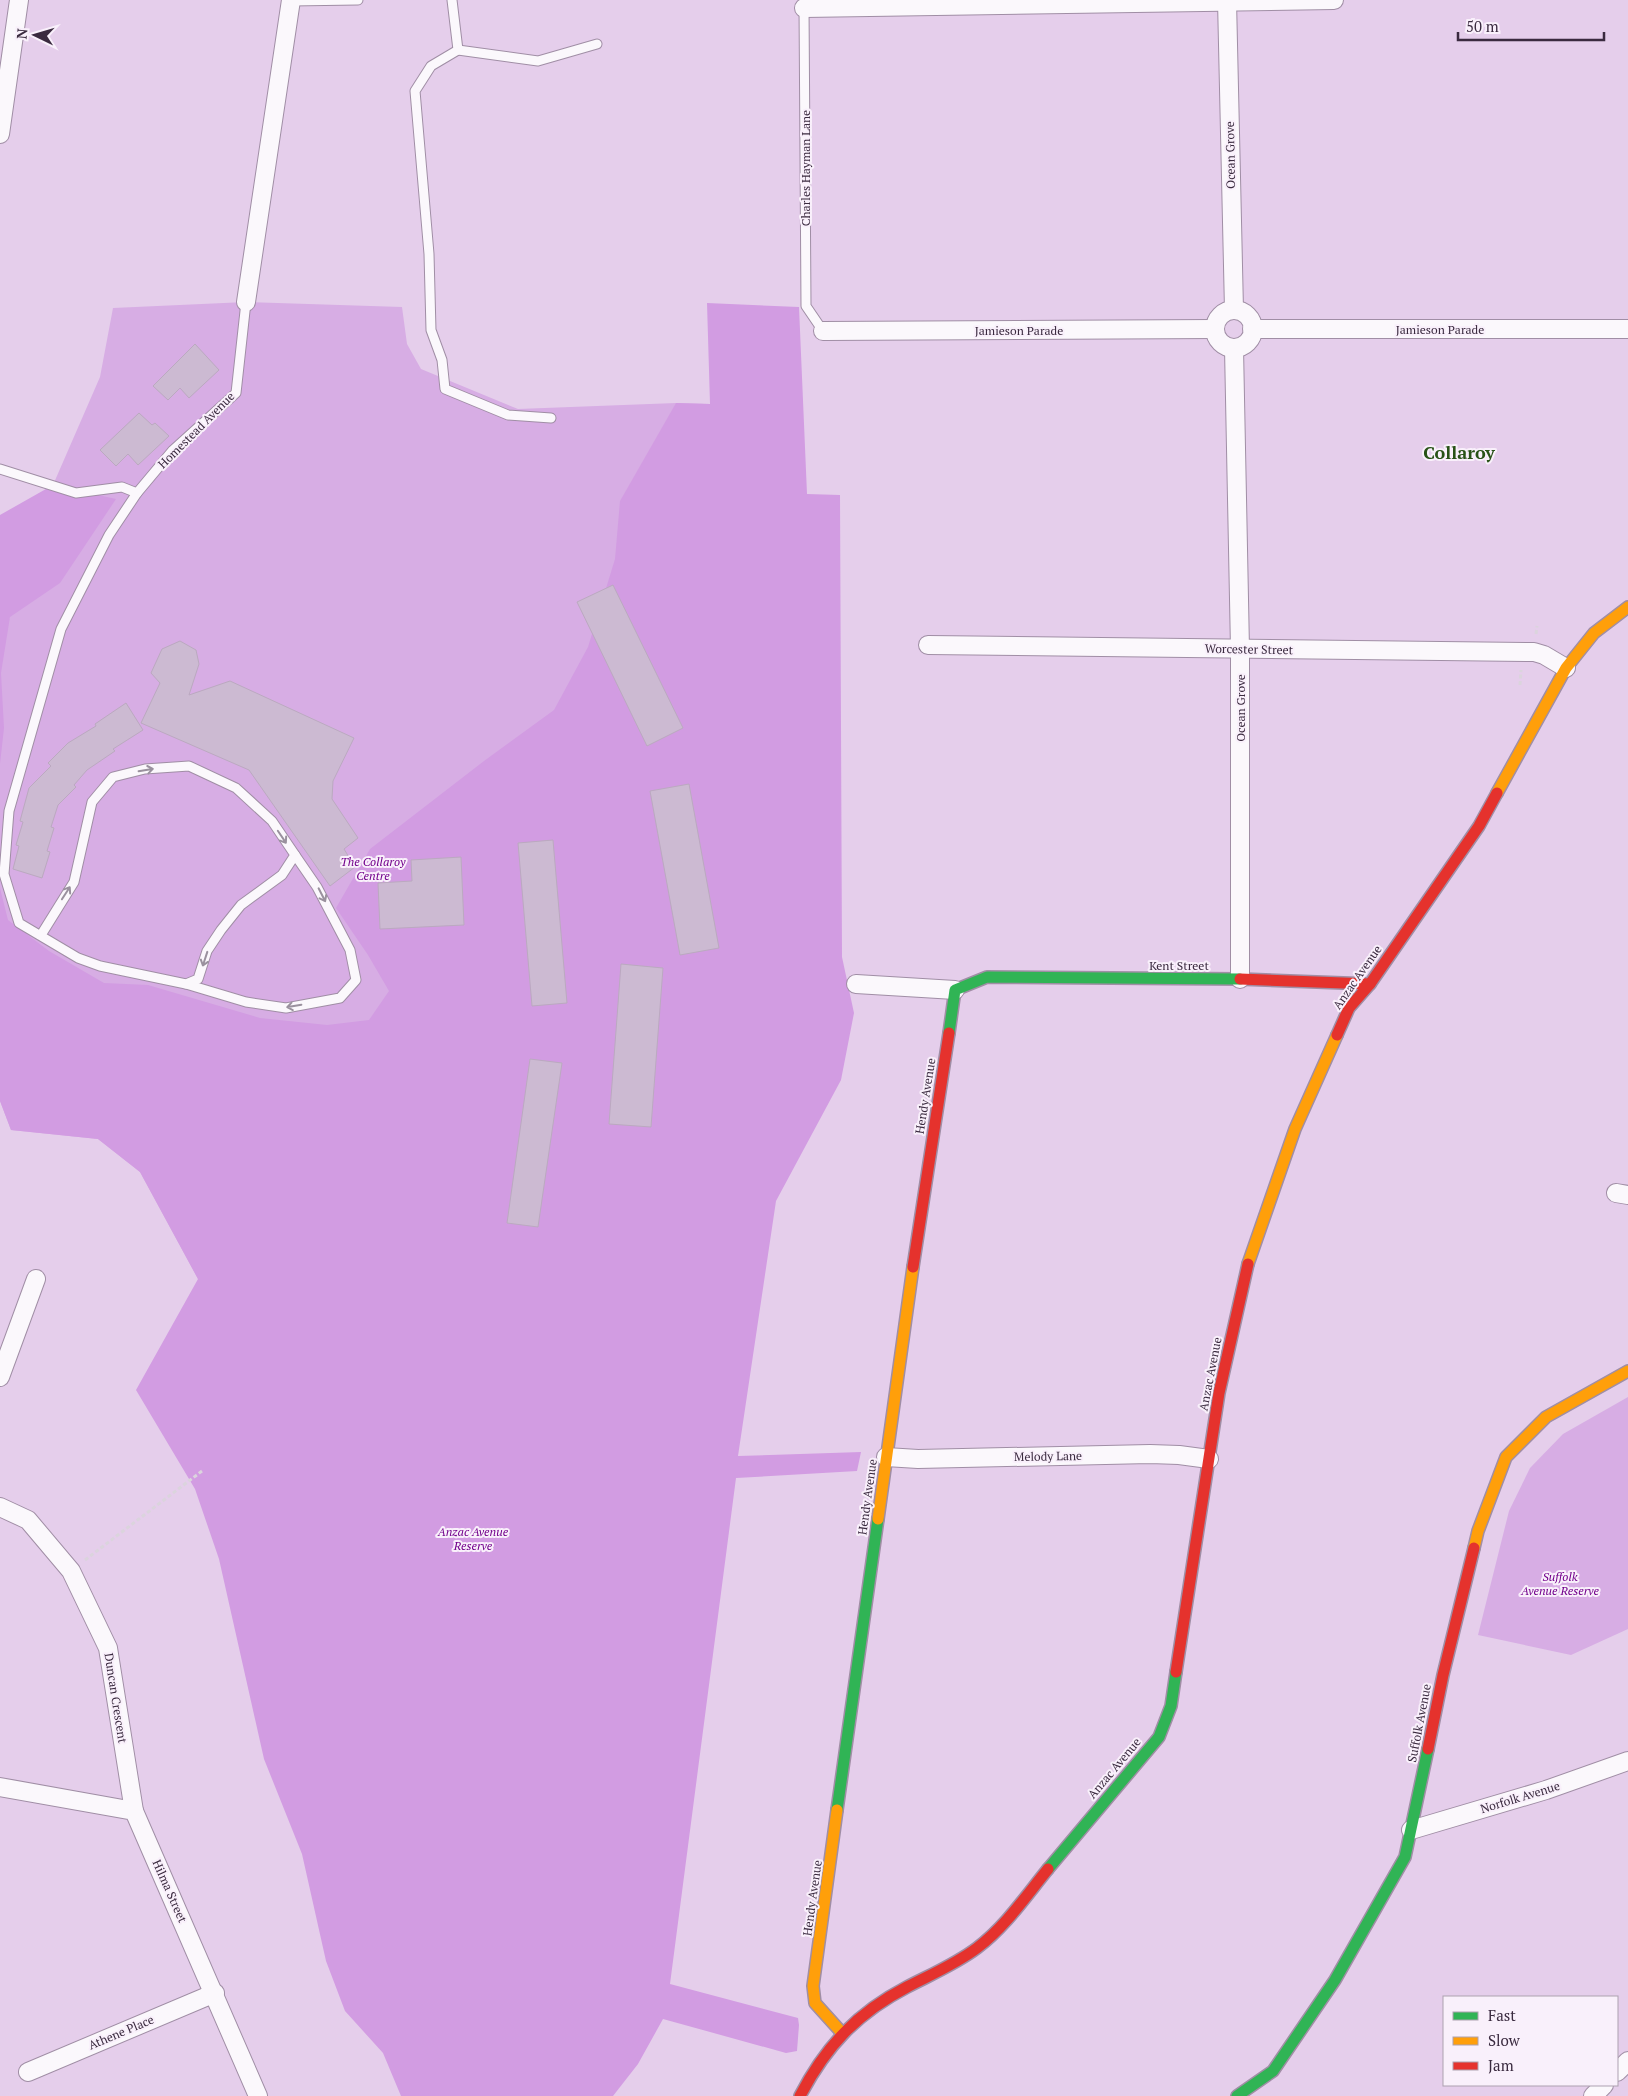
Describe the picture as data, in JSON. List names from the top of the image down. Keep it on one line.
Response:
{"streets":{"street":["Ocean Grove","Jamieson Parade","Homestead Avenue","Worcester Street","Kent Street","Anzac Avenue","Hendy Avenue","Melody Lane","Duncan Crescent","Suffolk Avenue","Norfolk Avenue","Hilma Street","Athene Place"],"lane":["Charles Hayman Lane"]},"crossings":[["Ocean Grove","Jamieson Parade"],["Ocean Grove","Worcester Street"],["Ocean Grove","Kent Street"],["Charles Hayman Lane","Jamieson Parade"],["Worcester Street","Anzac Avenue"],["Kent Street","Anzac Avenue"],["Kent Street","Hendy Avenue"],["Anzac Avenue","Hendy Avenue"],["Anzac Avenue","Melody Lane"],["Hendy Avenue","Melody Lane"],["Duncan Crescent","Hilma Street"],["Suffolk Avenue","Norfolk Avenue"],["Hilma Street","Athene Place"]],"districts":["Collaroy"],"parks":["The Collaroy Centre","Anzac Avenue Reserve","Suffolk Avenue Reserve"],"legend":["Fast","Slow","Jam"],"scale_bar":"50 m","north":"left"}
